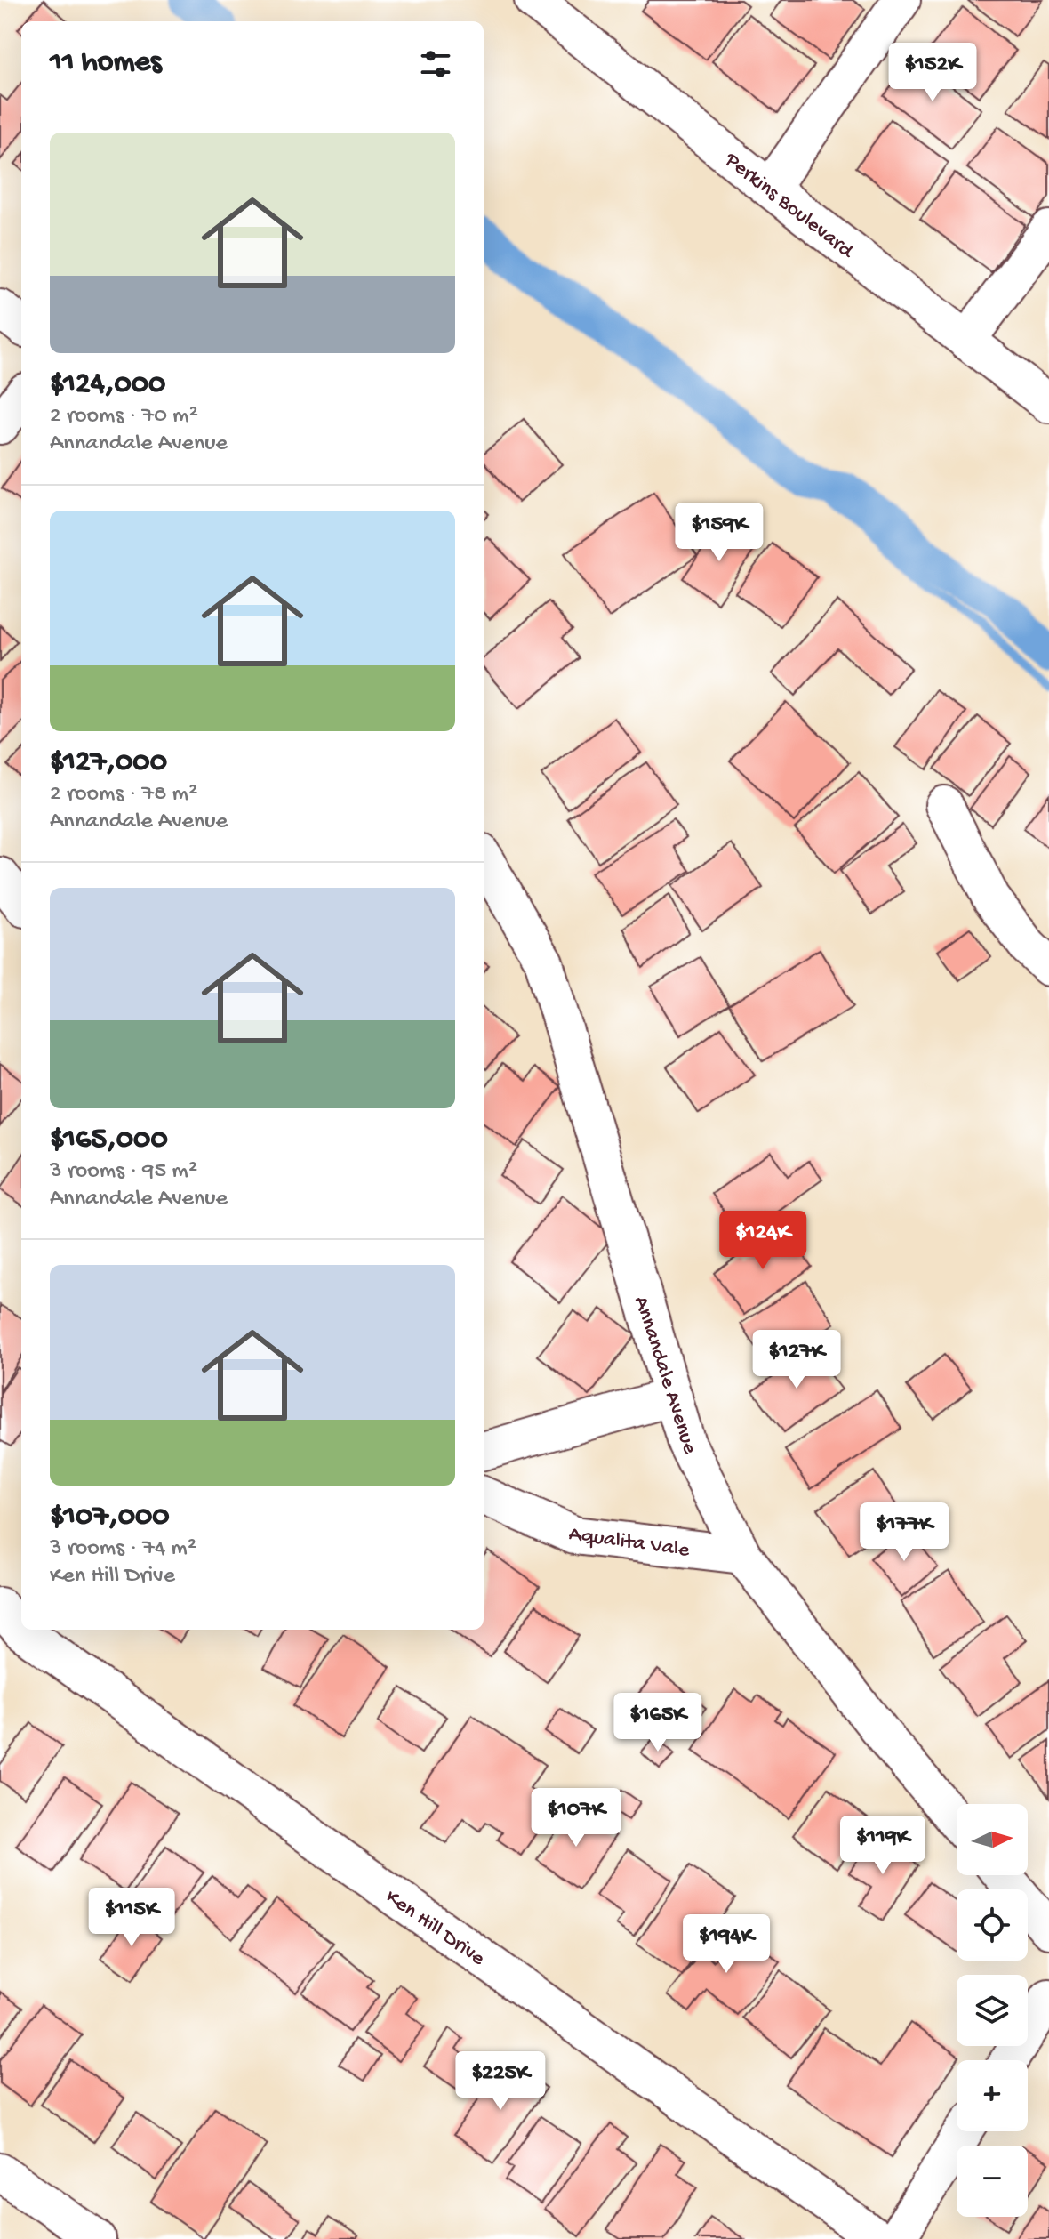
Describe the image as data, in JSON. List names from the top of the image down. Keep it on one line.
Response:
{"streets":{"street":["Perkins Boulevard","Annandale Avenue","Aqualita Vale","Ken Hill Drive"]},"crossings":[["Annandale Avenue","Aqualita Vale"]],"north":"right","page":{"heading":"11 homes","price":["$152K","$159K","$124K","$127K","$177K","$165K","$107K","$119K","$115K","$194K","$225K"],"list":[{"name":"$124,000","note":"2 rooms · 70 m² · Annandale Avenue"},{"name":"$127,000","note":"2 rooms · 78 m² · Annandale Avenue"},{"name":"$165,000","note":"3 rooms · 95 m² · Annandale Avenue"},{"name":"$107,000","note":"3 rooms · 74 m² · Ken Hill Drive"}],"map_buttons":["+","−"]}}
